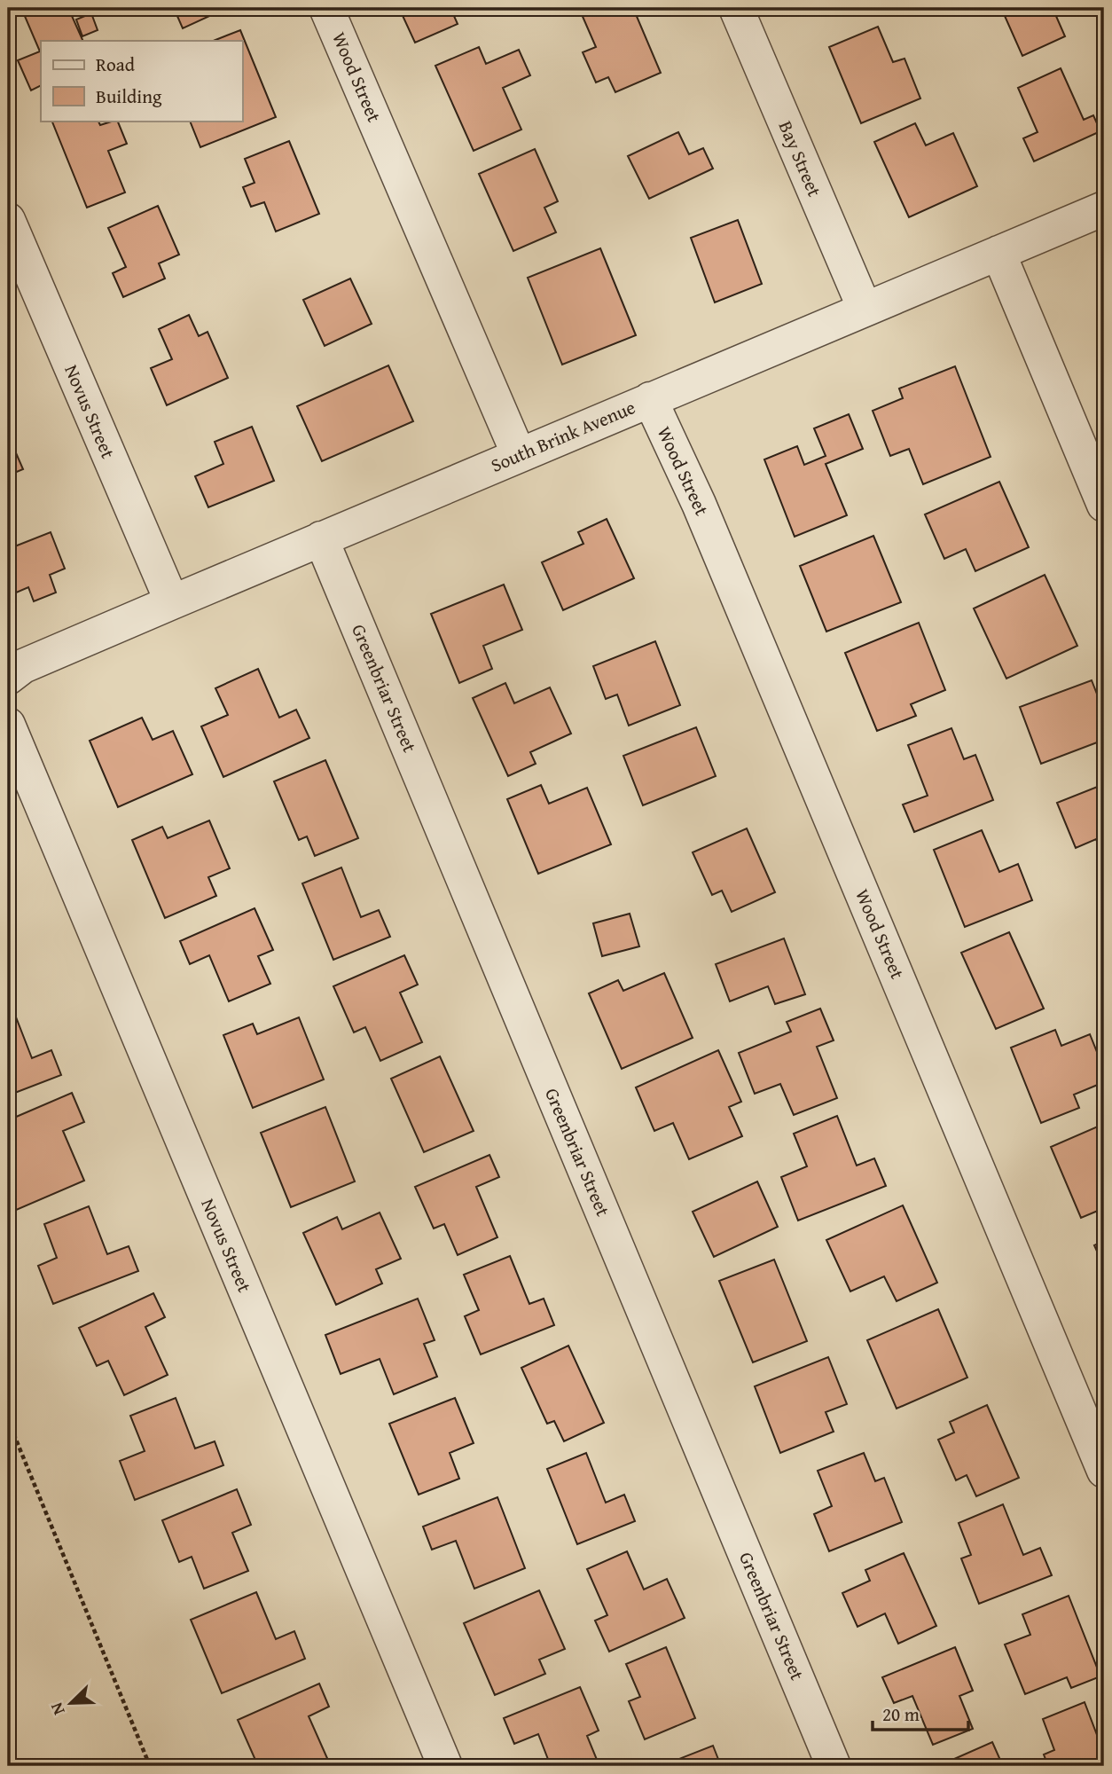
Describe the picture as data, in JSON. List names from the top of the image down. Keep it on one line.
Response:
{"streets":{"street":["Wood Street","Bay Street","Novus Street","South Brink Avenue","Greenbriar Street"]},"crossings":[["Wood Street","South Brink Avenue"],["Bay Street","South Brink Avenue"],["Novus Street","South Brink Avenue"],["South Brink Avenue","Greenbriar Street"]],"legend":["Road","Building"],"scale_bar":"20 m","north":"bottom left"}
